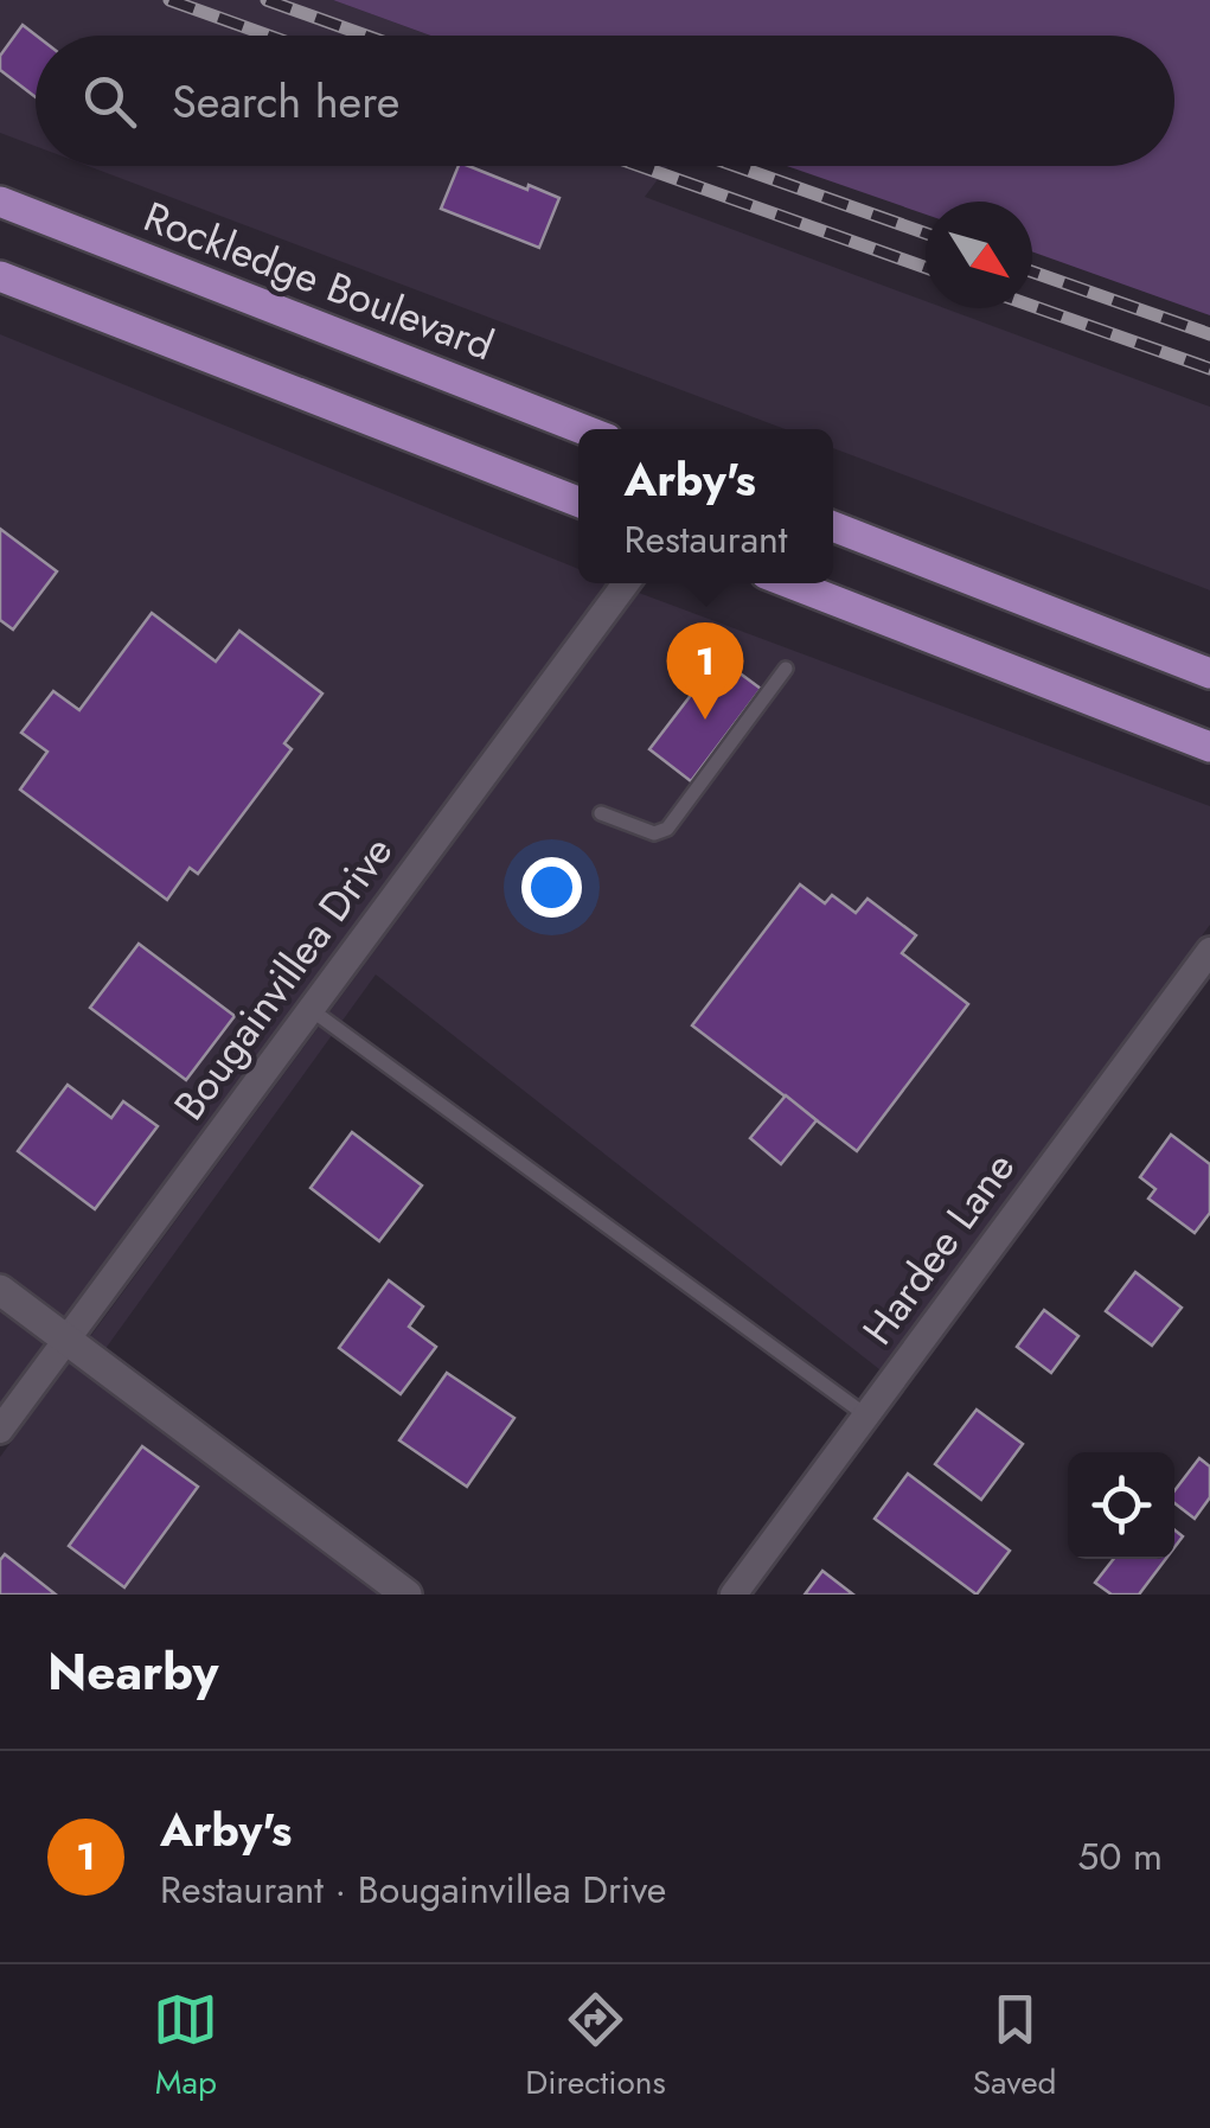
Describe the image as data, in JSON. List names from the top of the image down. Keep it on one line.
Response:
{"streets":{"main road":["Rockledge Boulevard"],"street":["Bougainvillea Drive","Hardee Lane"]},"north":"bottom right","page":{"search":"Search here","popup":["Arby's","Restaurant"],"pins":"1","heading":"Nearby","list":[{"mark":"1","name":"Arby's","note":"Restaurant · Bougainvillea Drive","value":"50 m"}],"nav":["Map","Directions","Saved"]}}
